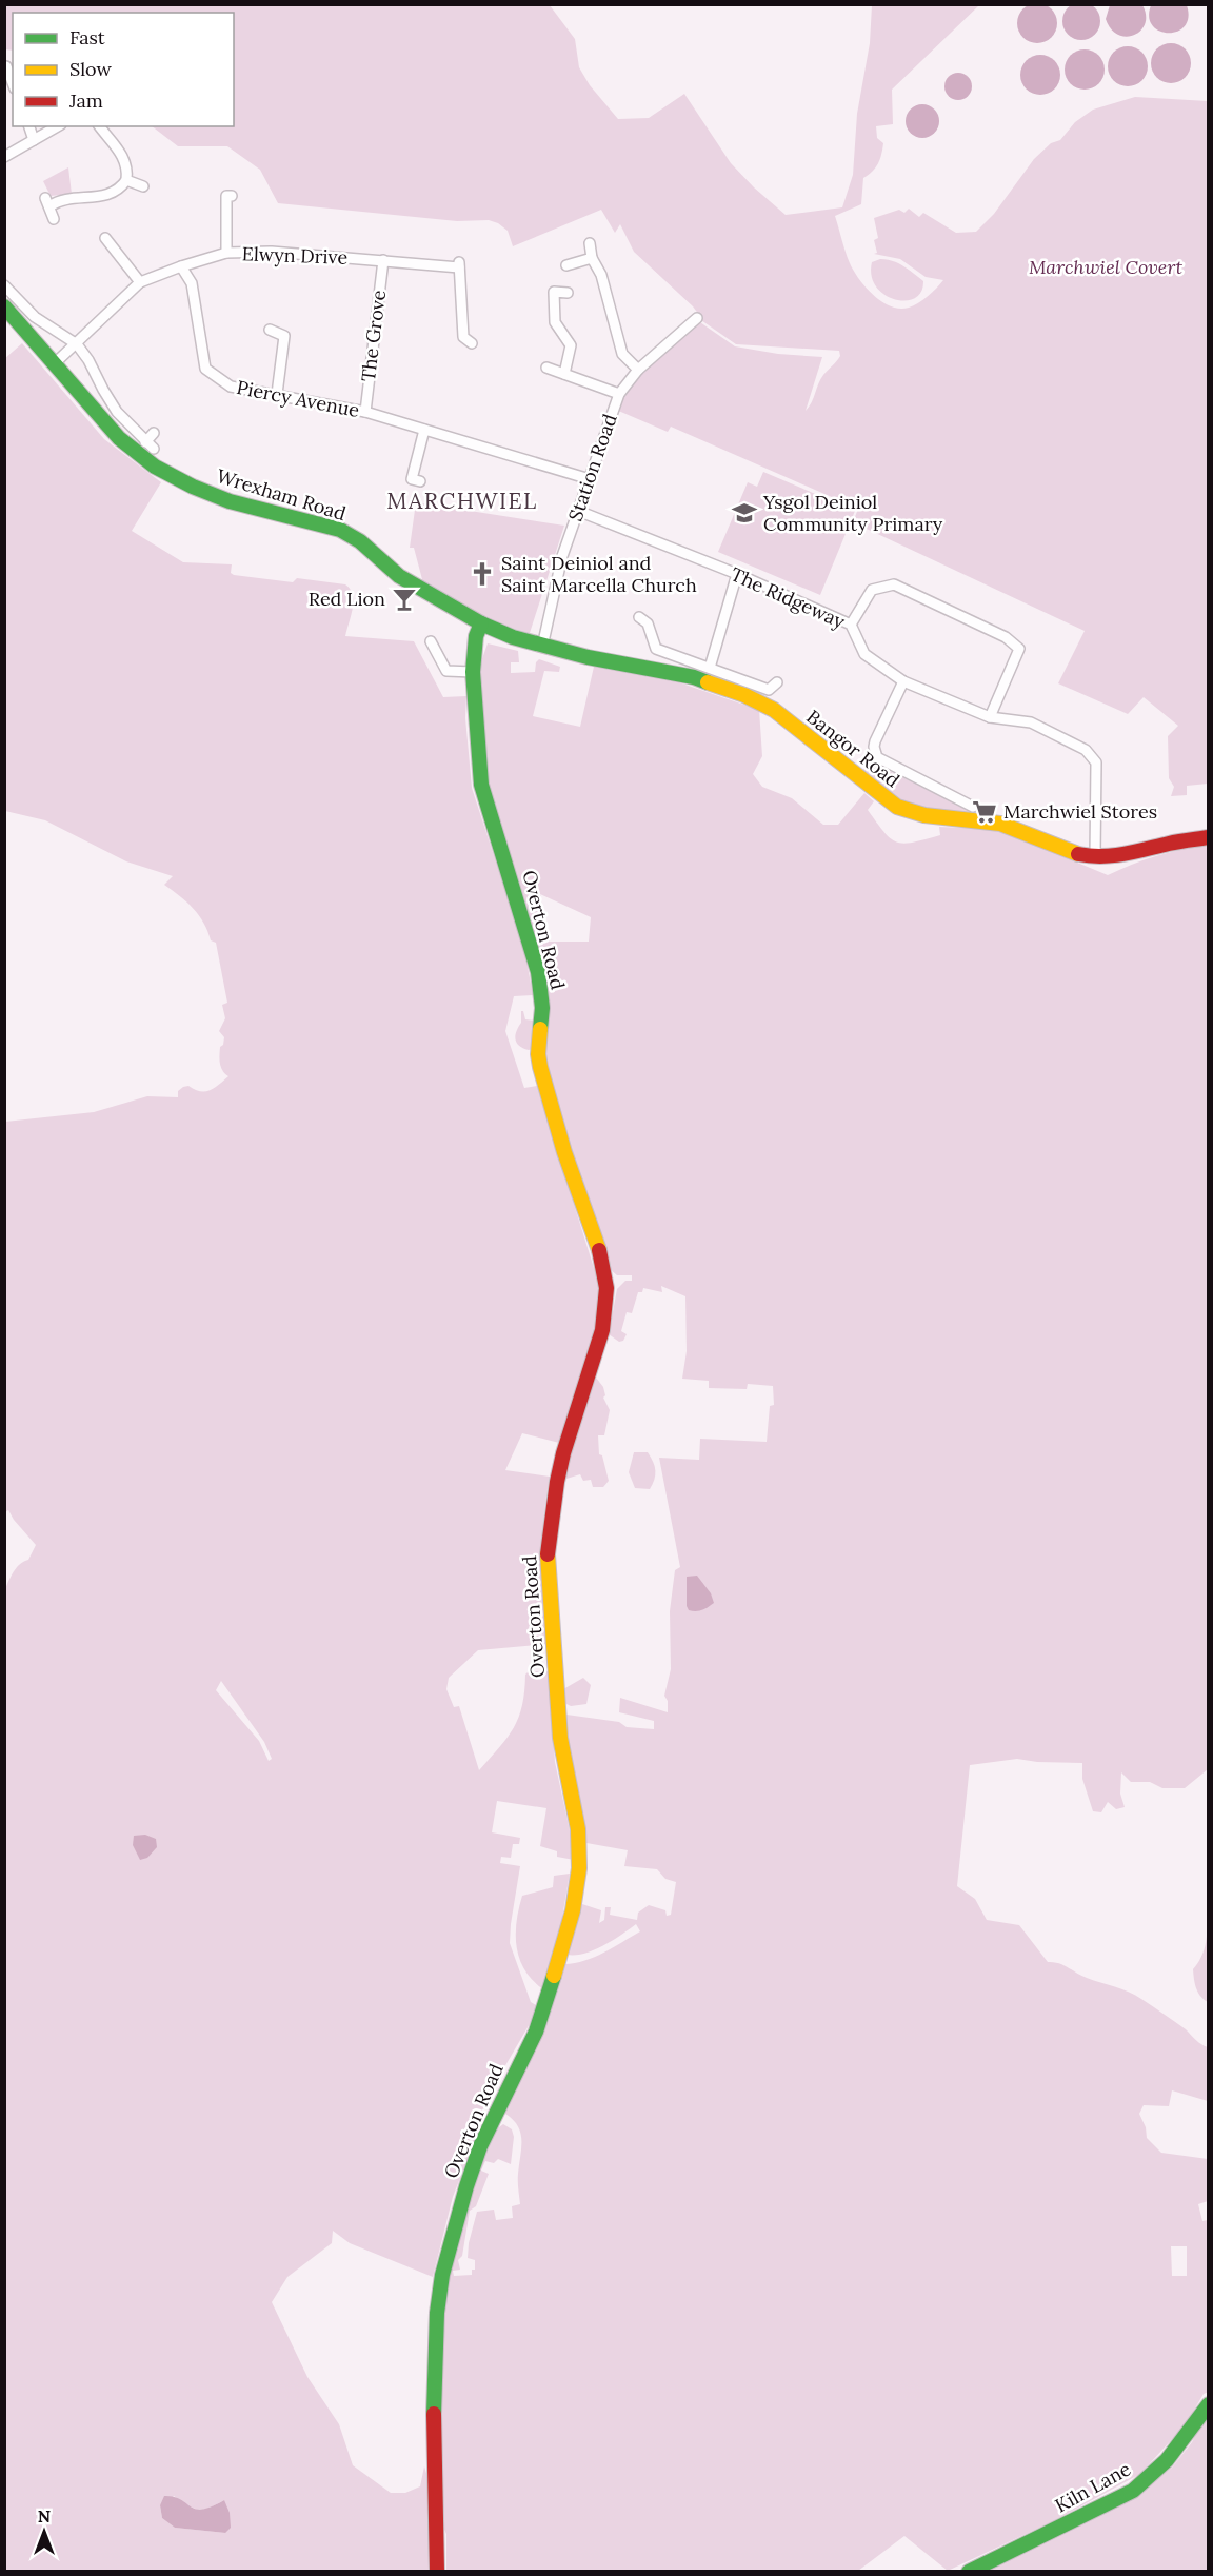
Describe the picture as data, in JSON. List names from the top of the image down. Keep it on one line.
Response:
{"streets":{"main road":["Wrexham Road","Bangor Road","Overton Road","Kiln Lane"],"street":["Elwyn Drive","The Grove","Piercy Avenue","Station Road","The Ridgeway"]},"crossings":[["Elwyn Drive","The Grove"],["Elwyn Drive","Piercy Avenue"],["Elwyn Drive","Wrexham Road"],["The Grove","Piercy Avenue"],["Piercy Avenue","Station Road"],["Station Road","The Ridgeway"],["Station Road","Bangor Road"],["Wrexham Road","Bangor Road"],["Wrexham Road","Overton Road"],["The Ridgeway","Bangor Road"],["Bangor Road","Overton Road"]],"districts":["MARCHWIEL"],"parks":["Marchwiel Covert"],"places":{"school or university":["Ysgol Deiniol Community Primary"],"church":["Saint Deiniol and Saint Marcella Church"],"bar":["Red Lion"],"supermarket":["Marchwiel Stores"]},"legend":["Fast","Slow","Jam"],"north":"top"}
